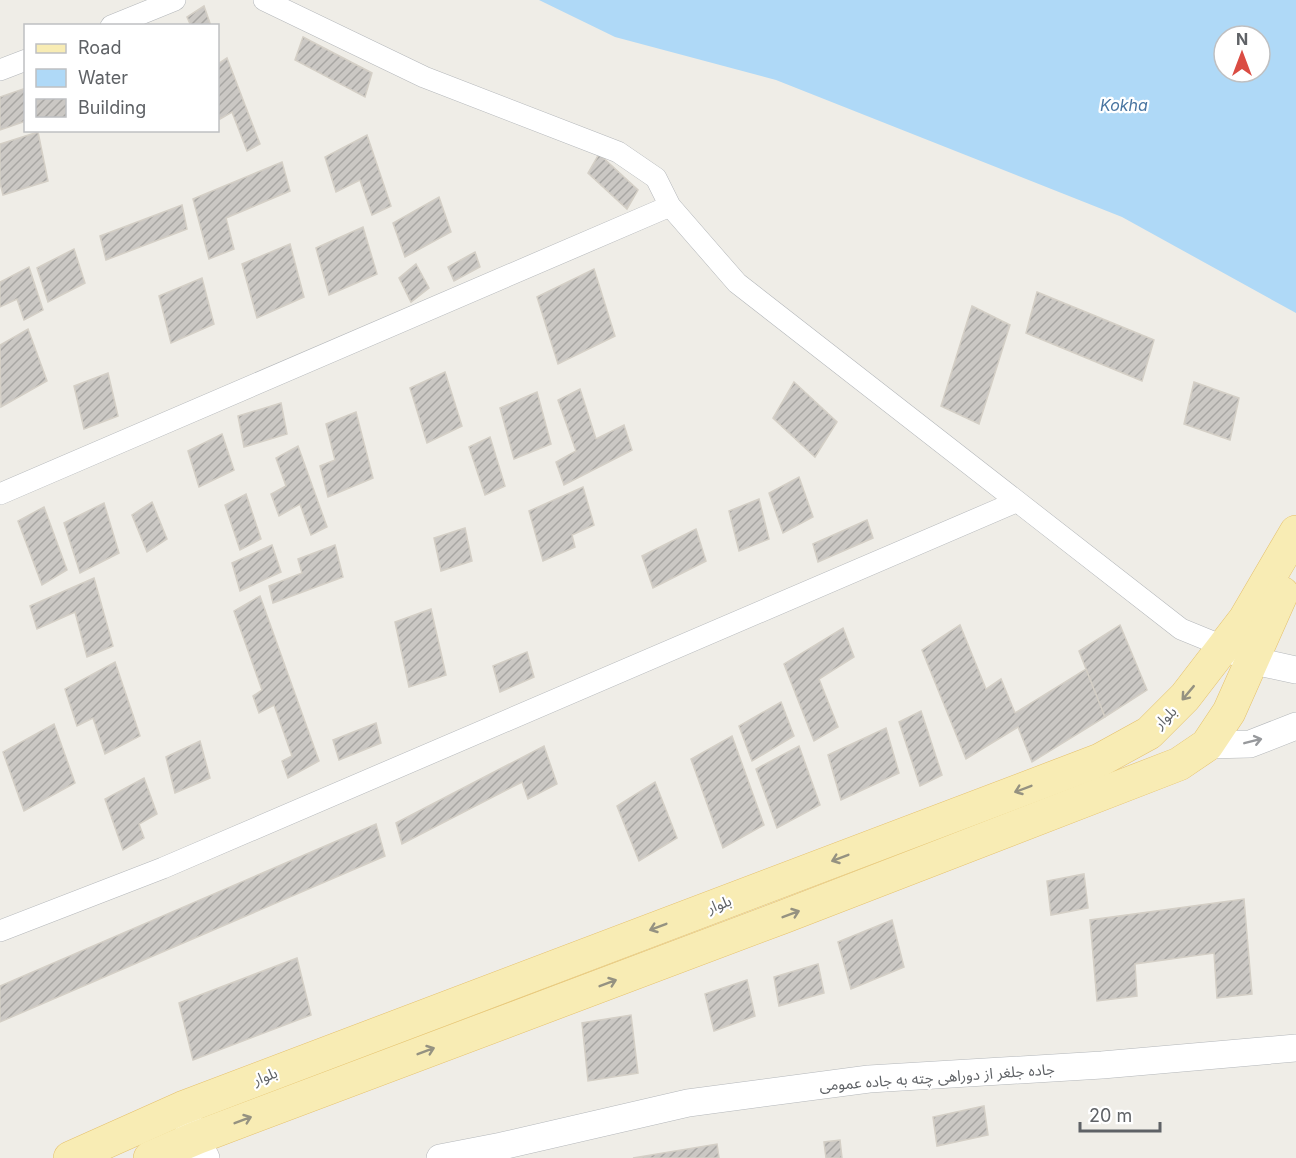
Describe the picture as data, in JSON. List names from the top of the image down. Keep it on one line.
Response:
{"streets":{"main road":["بلوار"],"street":["جاده جلغر از دوراهی چته به جاده عمومی"]},"water":["Kokha"],"legend":["Road","Water","Building"],"scale_bar":"20 m","north":"top"}
